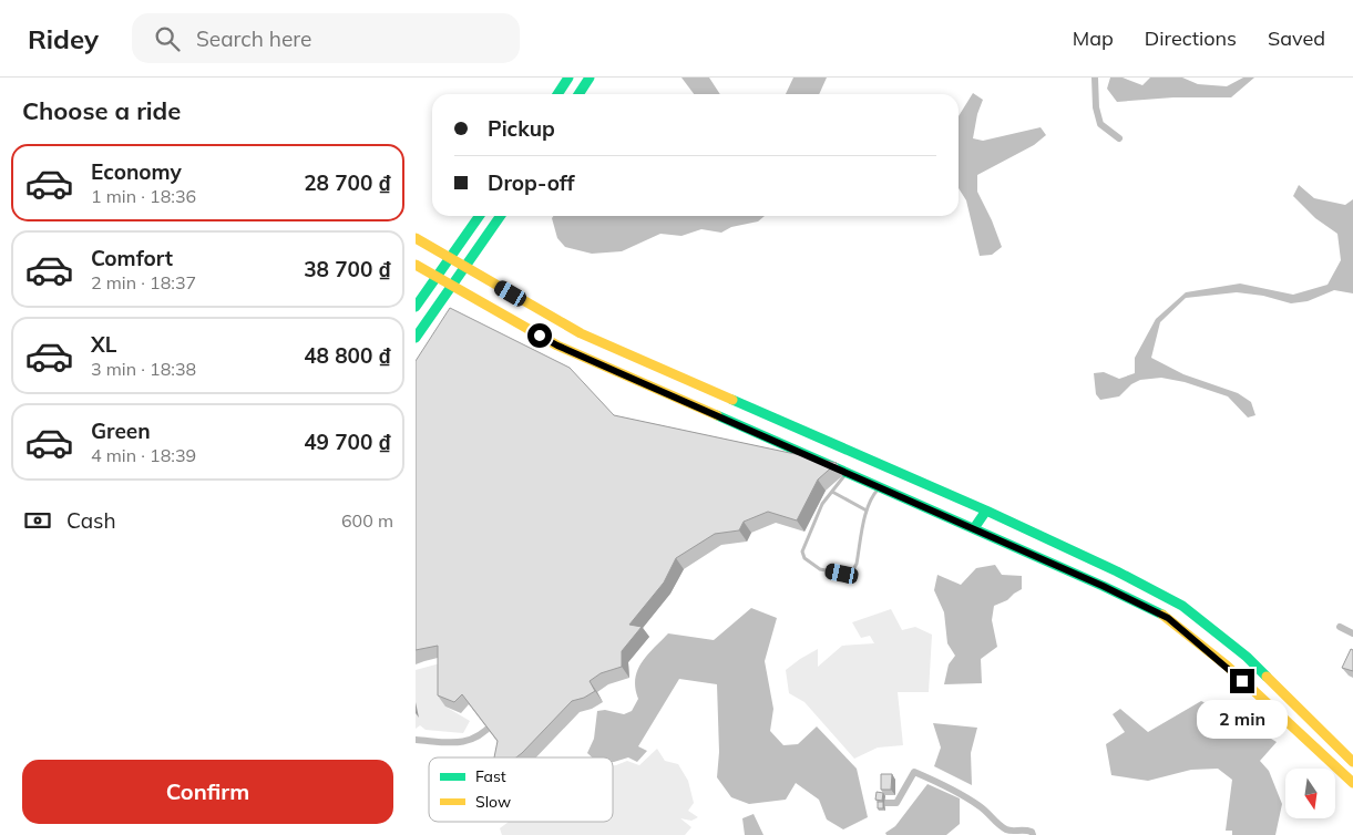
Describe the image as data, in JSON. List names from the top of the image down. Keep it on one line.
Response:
{"legend":["Fast","Slow"],"north":"bottom","page":{"header":"Ridey","search":"Search here","nav":["Map","Directions","Saved"],"heading":"Choose a ride","banner":["Pickup","Drop-off"],"list":[{"name":"Economy","note":"1 min · 18:36","value":"28 700 ₫"},{"name":"Comfort","note":"2 min · 18:37","value":"38 700 ₫"},{"name":"XL","note":"3 min · 18:38","value":"48 800 ₫"},{"name":"Green","note":"4 min · 18:39","value":"49 700 ₫"}],"pay":["Cash","600 m"],"bubble":"2 min","buttons":"Confirm"}}
